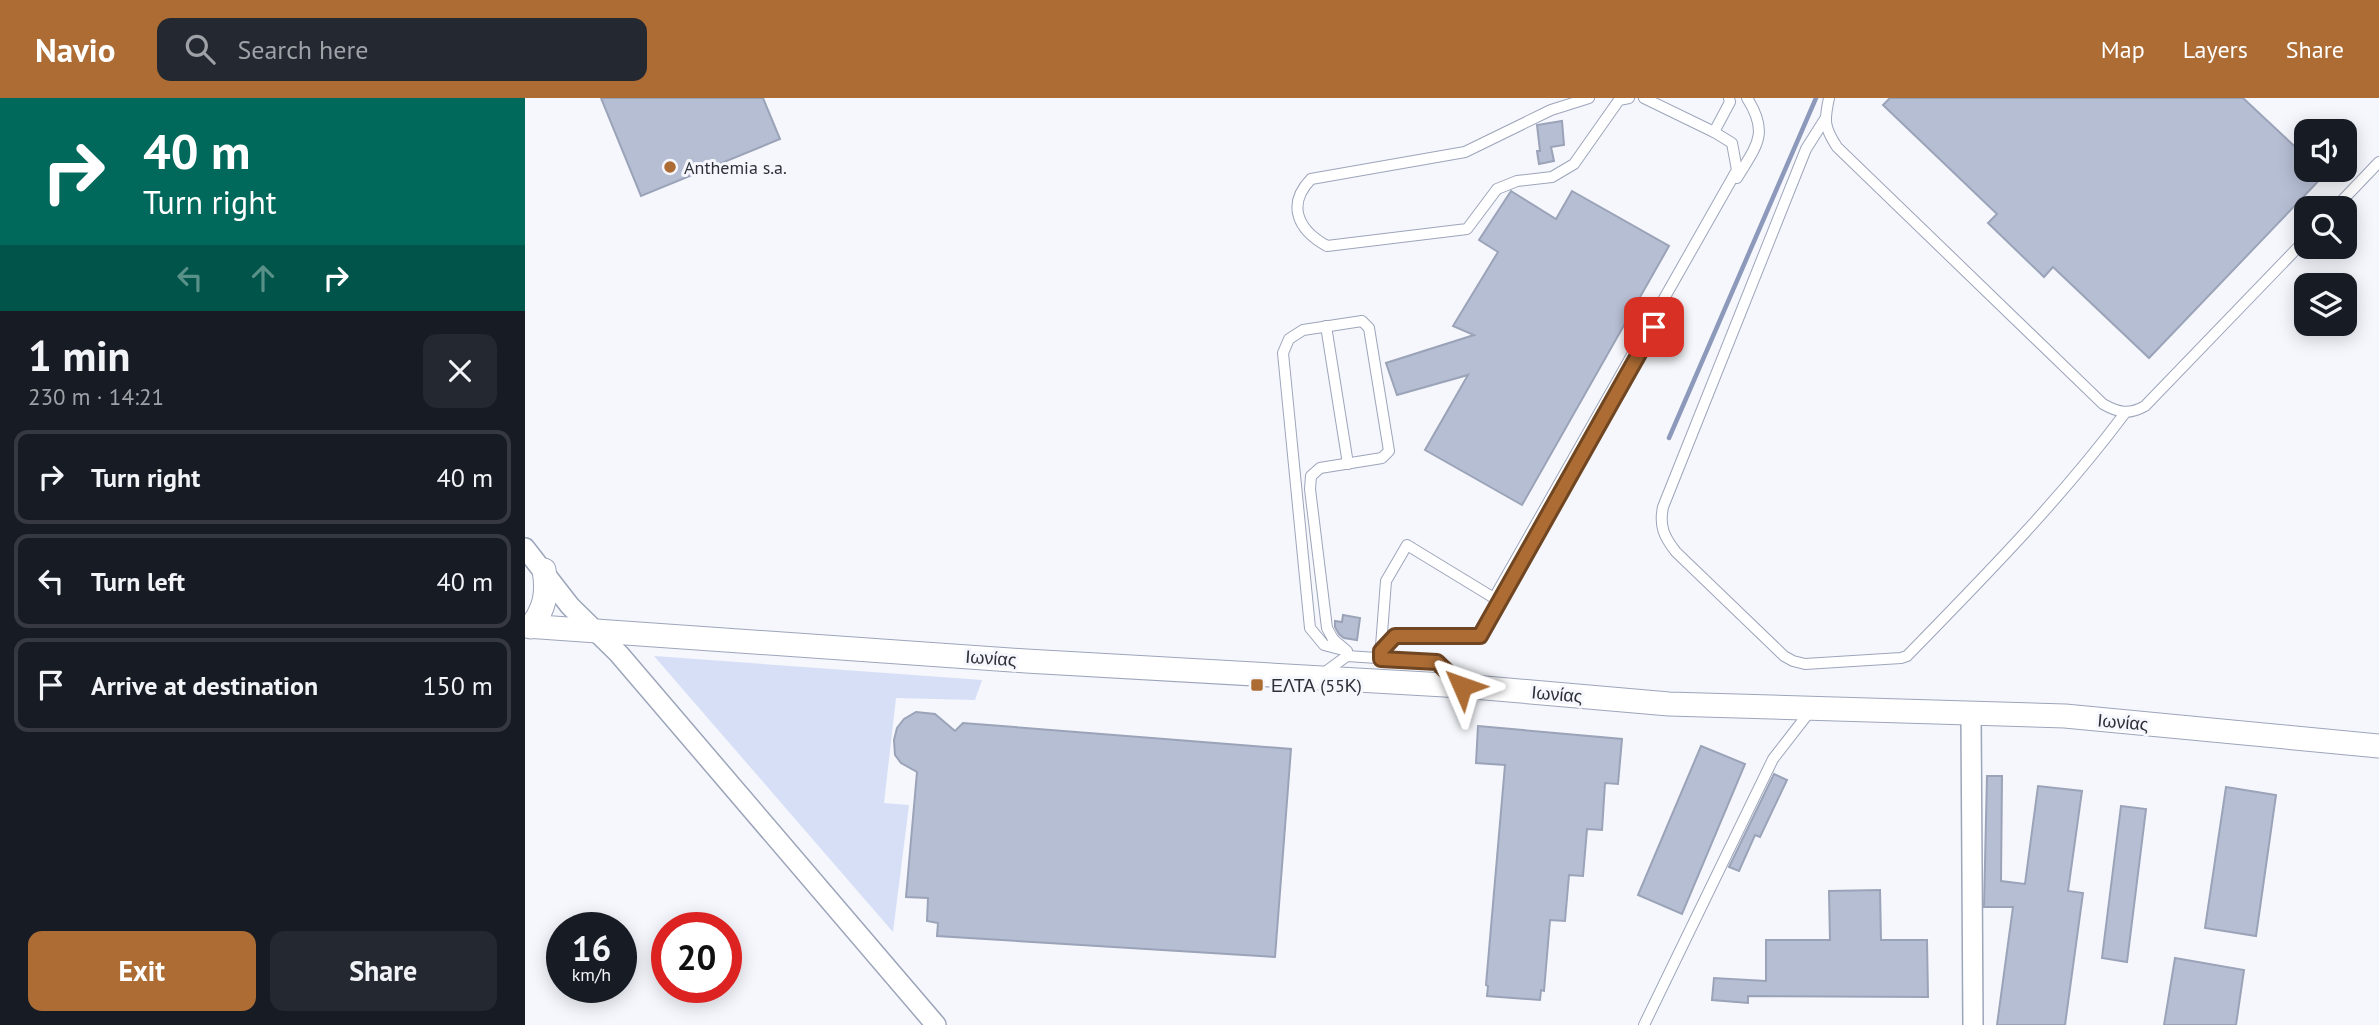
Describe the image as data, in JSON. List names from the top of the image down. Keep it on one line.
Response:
{"streets":{"street":["Ιωνίας"]},"places":{"other":["Anthemia s.a."],"transit":["ΕΛΤΑ (55Κ)"]},"page":{"header":"Navio","search":"Search here","nav":["Map","Layers","Share"],"turn":["40 m","Turn right"],"heading":["1 min","230 m · 14:21"],"list":[{"name":"Turn right","value":"40 m"},{"name":"Turn left","value":"40 m"},{"name":"Arrive at destination","value":"150 m"}],"speed":"16 km/h","limit":"20","buttons":["Exit","Share"]}}
